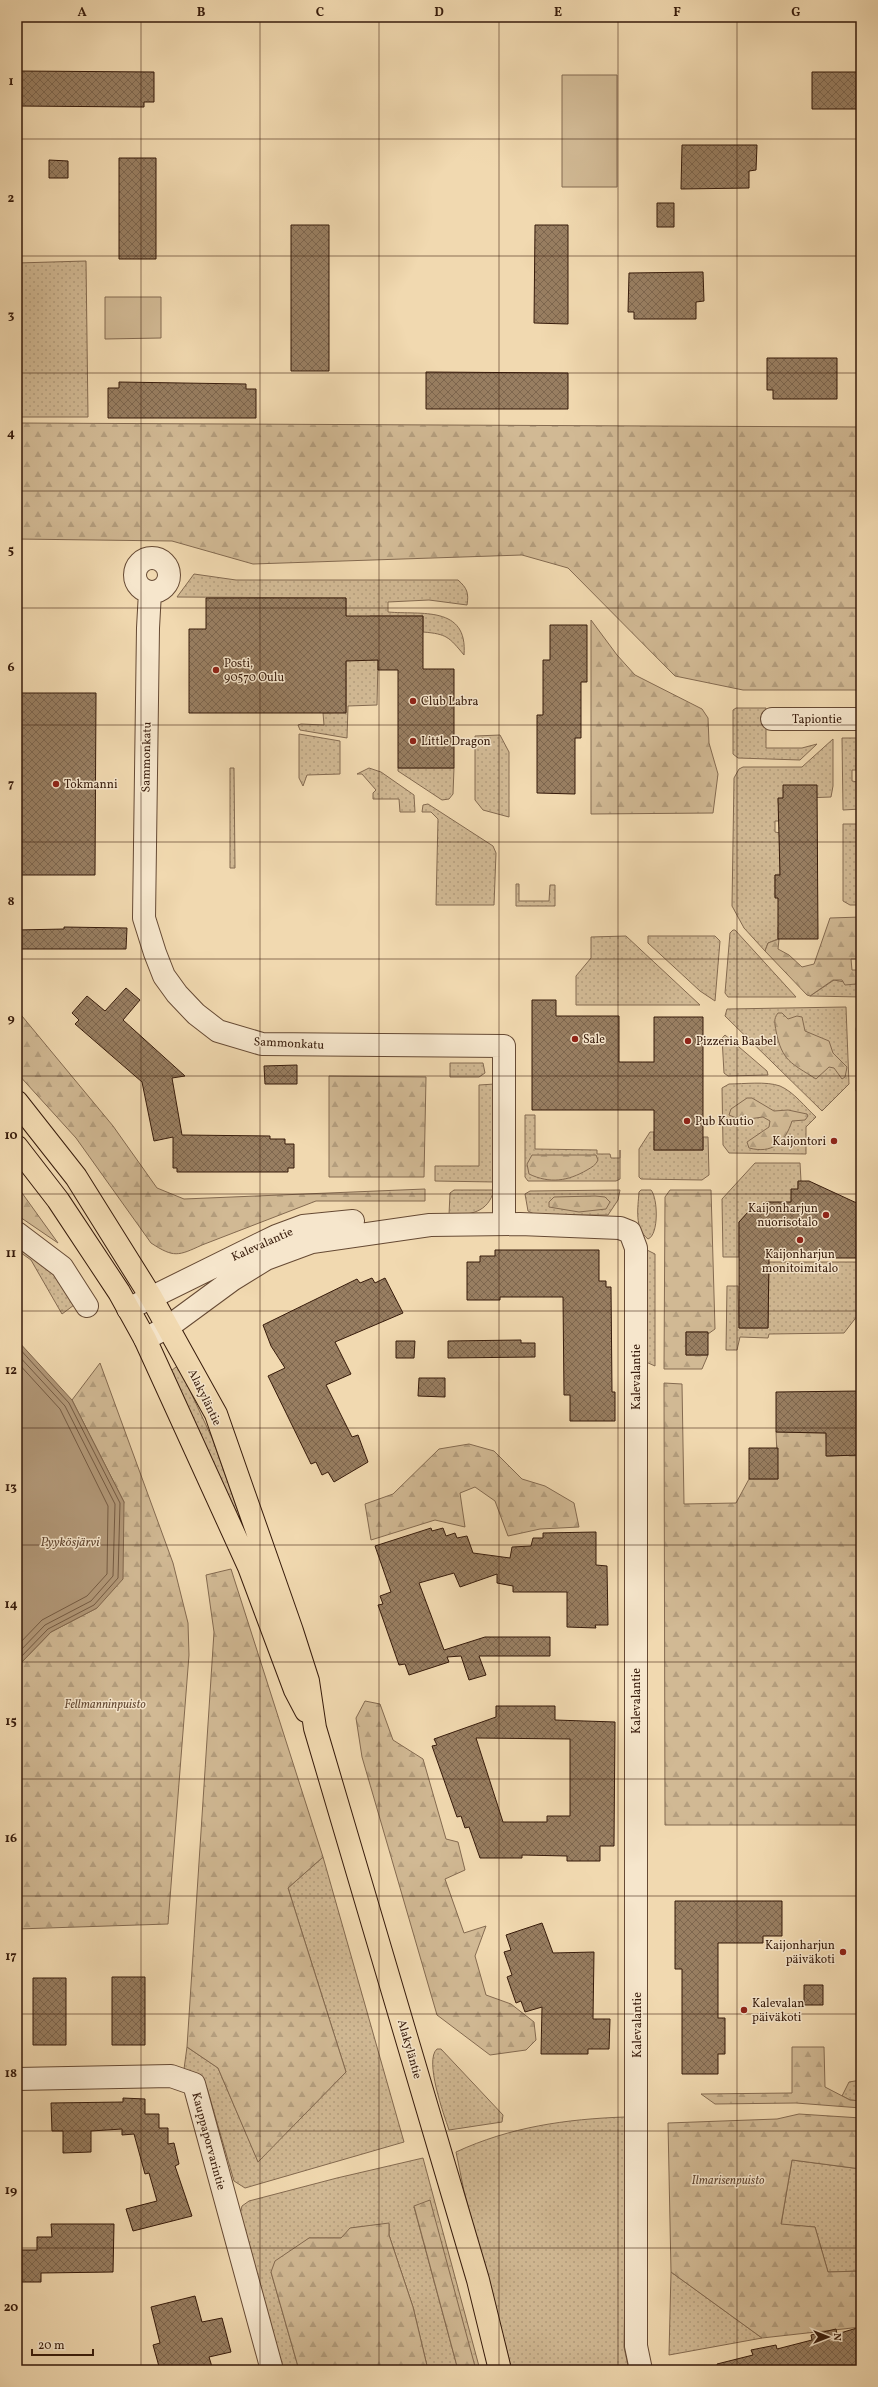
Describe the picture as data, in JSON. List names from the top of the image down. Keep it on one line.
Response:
{"streets":{"main road":["Alakyläntie"],"street":["Tapiontie","Sammonkatu","Kalevalantie","Kauppaporvarintie"]},"crossings":[["Sammonkatu","Kalevalantie"],["Kalevalantie","Alakyläntie"]],"water":["Pyykösjärvi"],"parks":["Fellmanninpuisto","Ilmarisenpuisto"],"places":["Posti, 90570 Oulu","Club Labra","Little Dragon","Tokmanni","Sale","Pizzeria Baabel","Pub Kuutio","Kaijontori","Kaijonharjun nuorisotalo","Kaijonharjun monitoimitalo","Kaijonharjun päiväkoti","Kalevalan päiväkoti"],"scale_bar":"20 m","north":"right","grid":{"columns":["A","B","C","D","E","F","G"],"rows":["1","2","3","4","5","6","7","8","9","10","11","12","13","14","15","16","17","18","19","20"]}}
